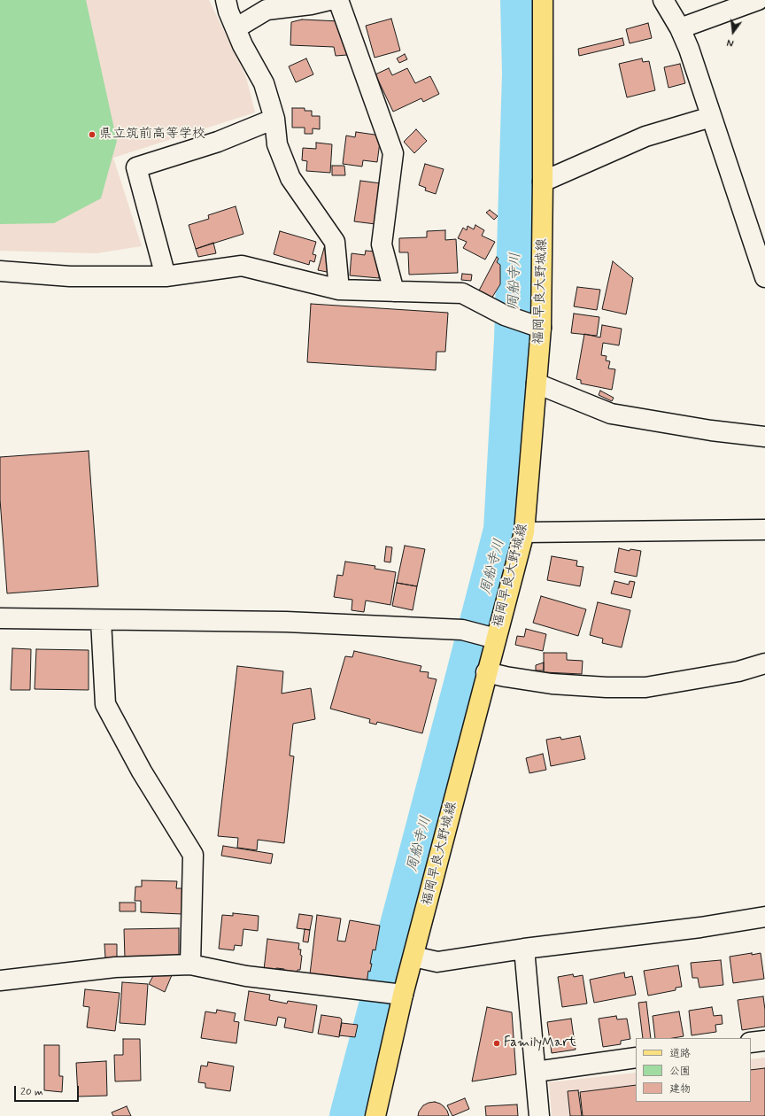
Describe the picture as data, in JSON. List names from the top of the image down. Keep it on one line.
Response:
{"streets":{"main road":["福岡早良大野城線"]},"water":["周船寺川"],"places":["県立筑前高等学校","FamilyMart"],"legend":["道路","公園","建物"],"scale_bar":"20 m","north":"bottom"}
